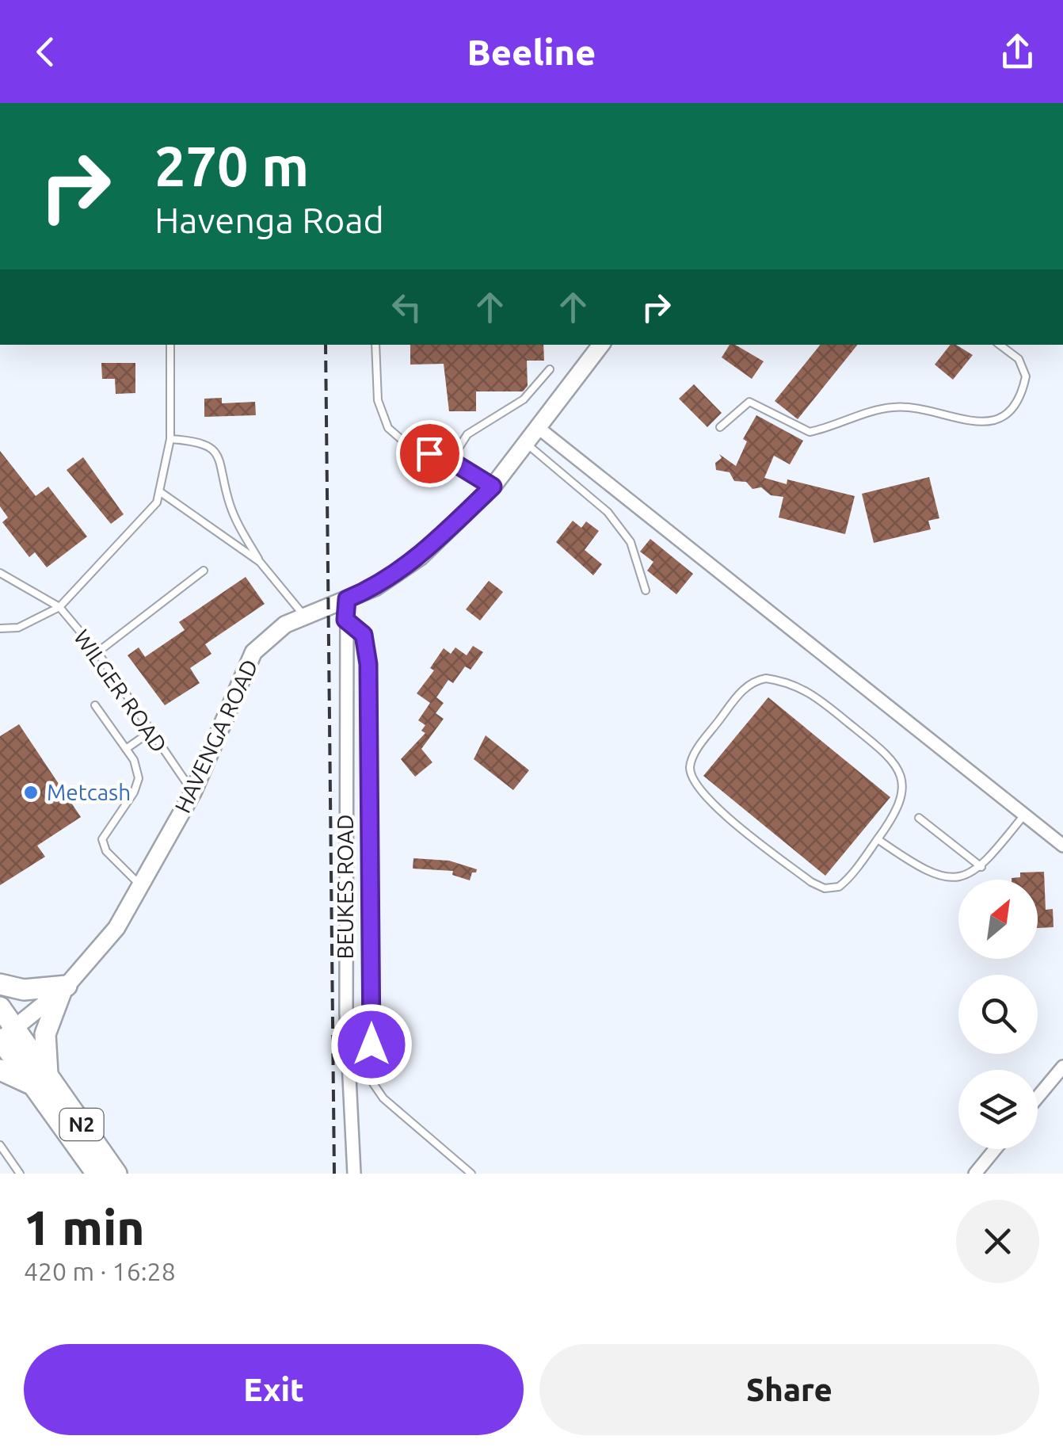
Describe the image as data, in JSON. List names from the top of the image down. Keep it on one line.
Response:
{"streets":{"highway":["N2"],"street":["HAVENGA ROAD","BEUKES ROAD"],"lane":["WILGER ROAD"]},"crossings":[["WILGER ROAD","HAVENGA ROAD"],["HAVENGA ROAD","BEUKES ROAD"],["HAVENGA ROAD","N2"]],"places":["Metcash"],"north":"top right","page":{"header":"Beeline","turn":["270 m","Havenga Road"],"heading":["1 min","420 m · 16:28"],"buttons":["Exit","Share"]}}
